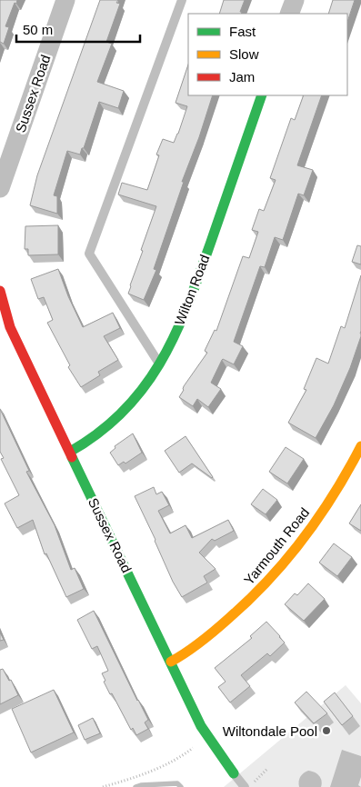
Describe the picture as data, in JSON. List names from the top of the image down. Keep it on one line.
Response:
{"streets":{"street":["Sussex Road","Wilton Road","Yarmouth Road"]},"crossings":[["Sussex Road","Wilton Road"],["Sussex Road","Yarmouth Road"]],"places":["Wiltondale Pool"],"legend":["Fast","Slow","Jam"],"scale_bar":"50 m"}
